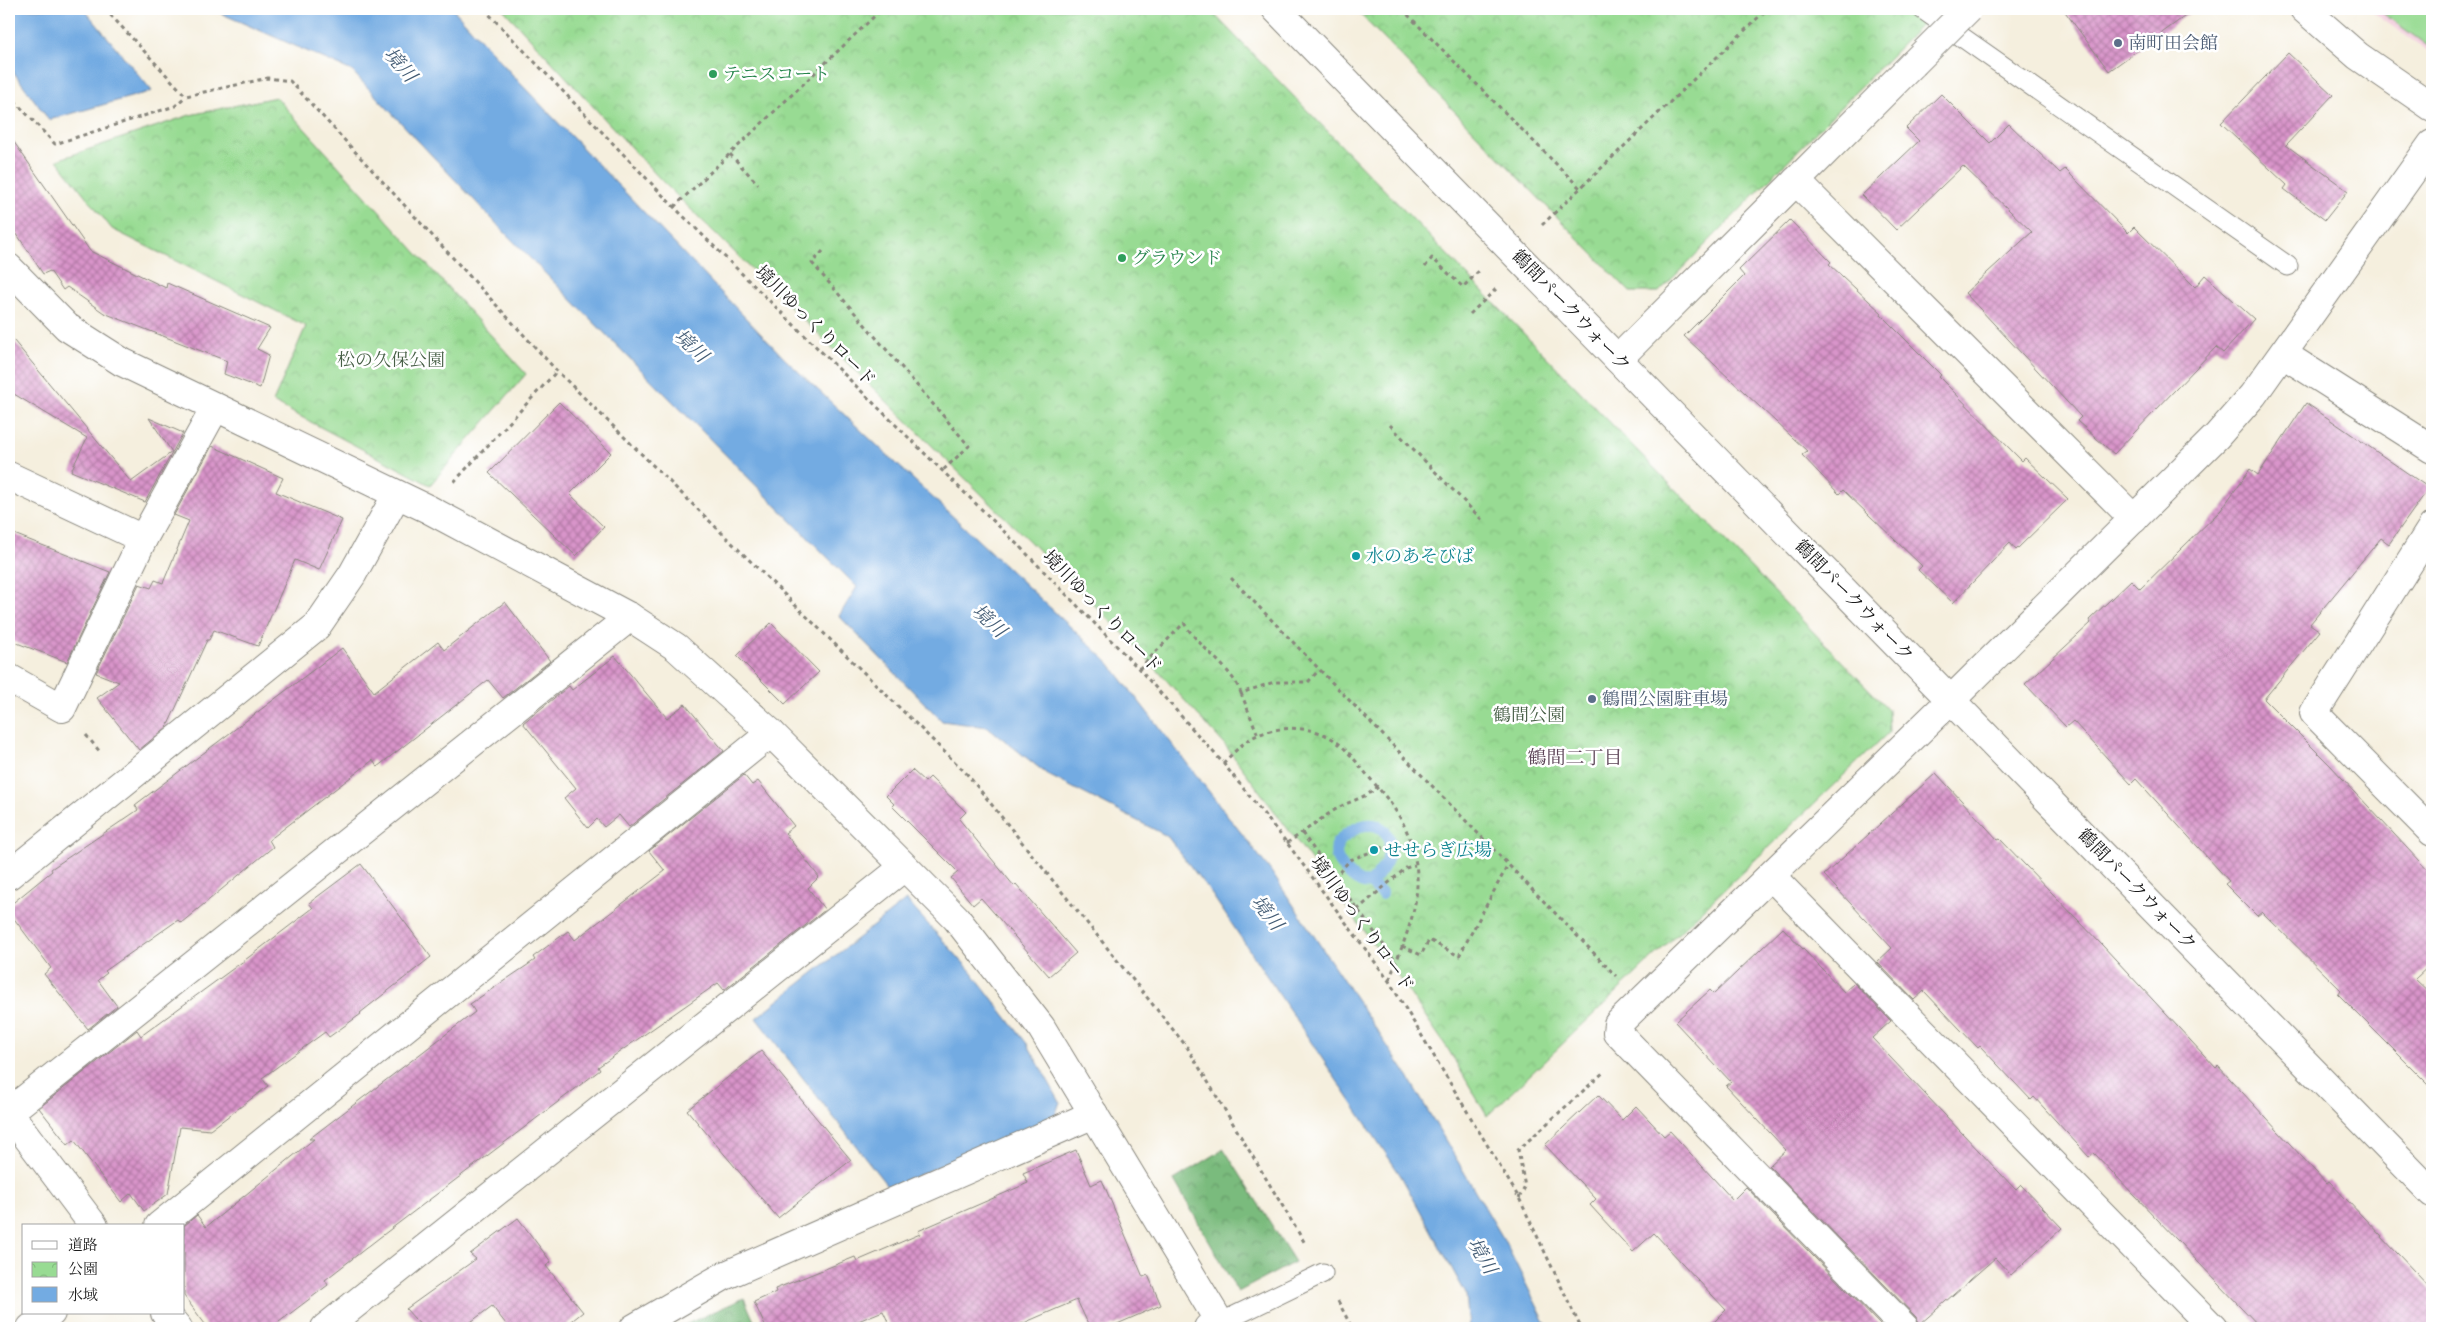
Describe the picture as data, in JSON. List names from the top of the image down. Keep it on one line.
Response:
{"streets":{"street":["鶴間パークウォーク"],"path":["境川ゆっくりロード"]},"districts":["鶴間二丁目"],"water":["境川"],"parks":["松の久保公園","鶴間公園"],"places":["南町田会館","テニスコート","グラウンド","水のあそびば","鶴間公園駐車場","せせらぎ広場"],"legend":["道路","公園","水域"]}
